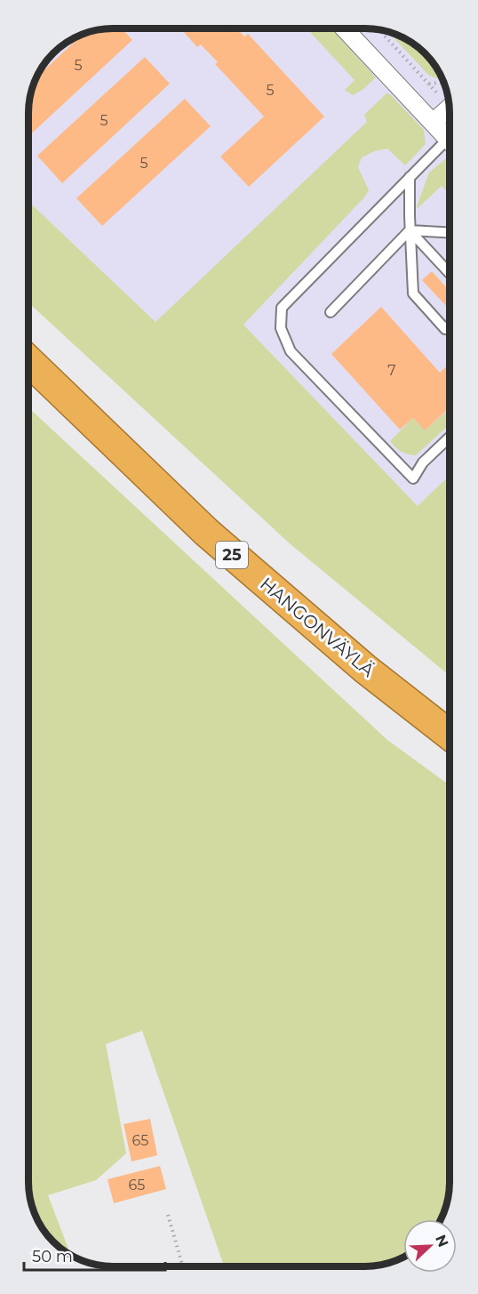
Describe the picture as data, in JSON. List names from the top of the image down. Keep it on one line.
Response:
{"streets":{"highway":["25","HANGONVÄYLÄ"]},"house_numbers":["5","5","5","5","7","65","65"],"scale_bar":"50 m","north":"top right"}
